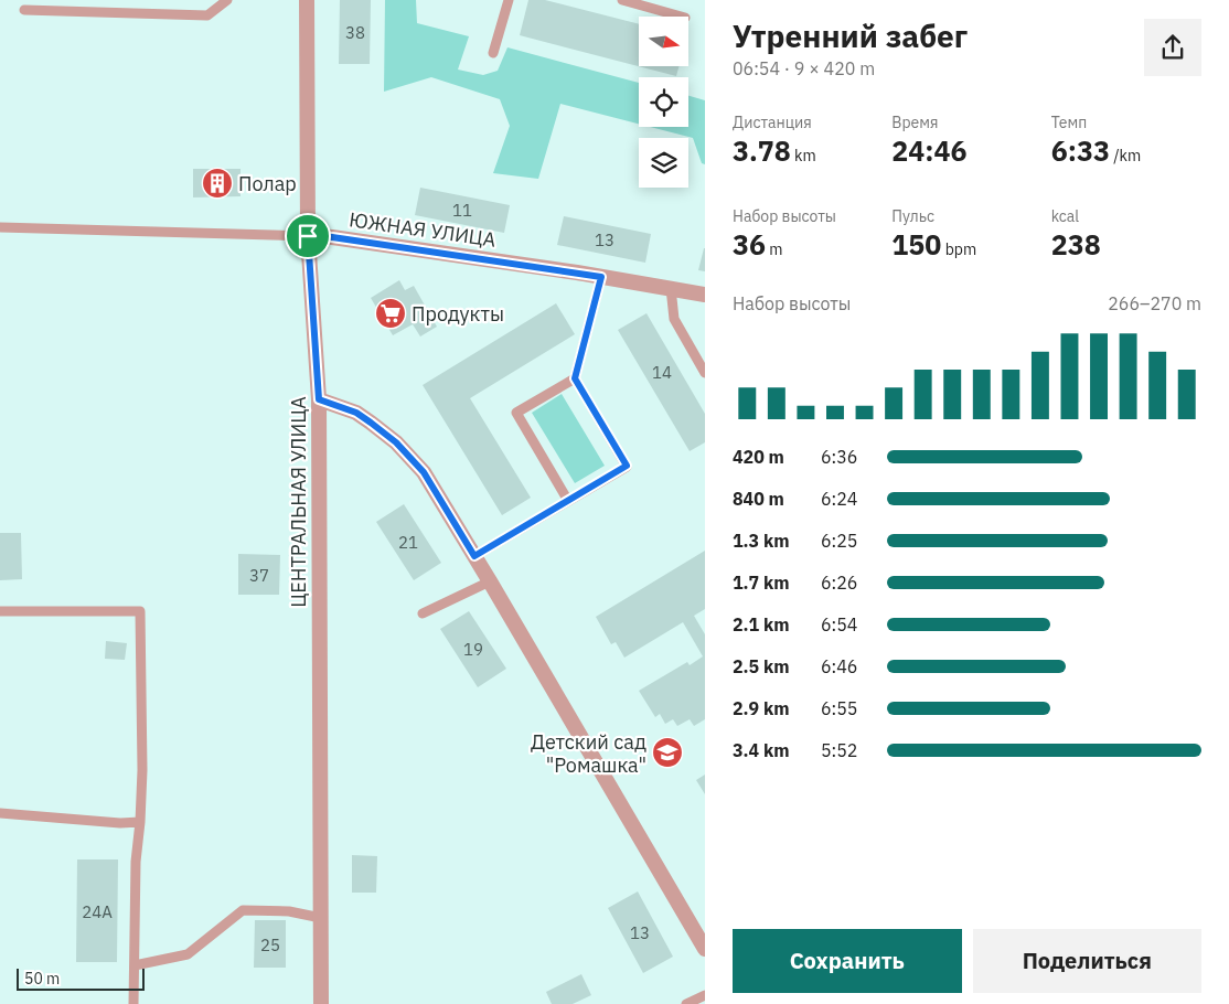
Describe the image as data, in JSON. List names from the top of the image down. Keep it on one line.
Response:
{"streets":{"street":["ЮЖНАЯ УЛИЦА","ЦЕНТРАЛЬНАЯ УЛИЦА"]},"crossings":[["ЮЖНАЯ УЛИЦА","ЦЕНТРАЛЬНАЯ УЛИЦА"]],"places":{"building":["Полар"],"supermarket":["Продукты"],"school or university":["Детский сад \"Ромашка\""]},"house_numbers":["38","11","13","14","21","37","19","24А","13","25"],"scale_bar":"50 m","north":"right","page":{"heading":["Утренний забег","06:54 · 9 × 420 m"],"stats":[["Дистанция","3.78 km"],["Время","24:46"],["Темп","6:33 /km"],["Набор высоты","36 m"],["Пульс","150 bpm"],["kcal","238"]],"chart":["Набор высоты","266–270 m"],"list":[{"name":"420 m","note":"6:36"},{"name":"840 m","note":"6:24"},{"name":"1.3 km","note":"6:25"},{"name":"1.7 km","note":"6:26"},{"name":"2.1 km","note":"6:54"},{"name":"2.5 km","note":"6:46"},{"name":"2.9 km","note":"6:55"},{"name":"3.4 km","note":"5:52"}],"buttons":["Сохранить","Поделиться"],"scale":"50 m"}}
